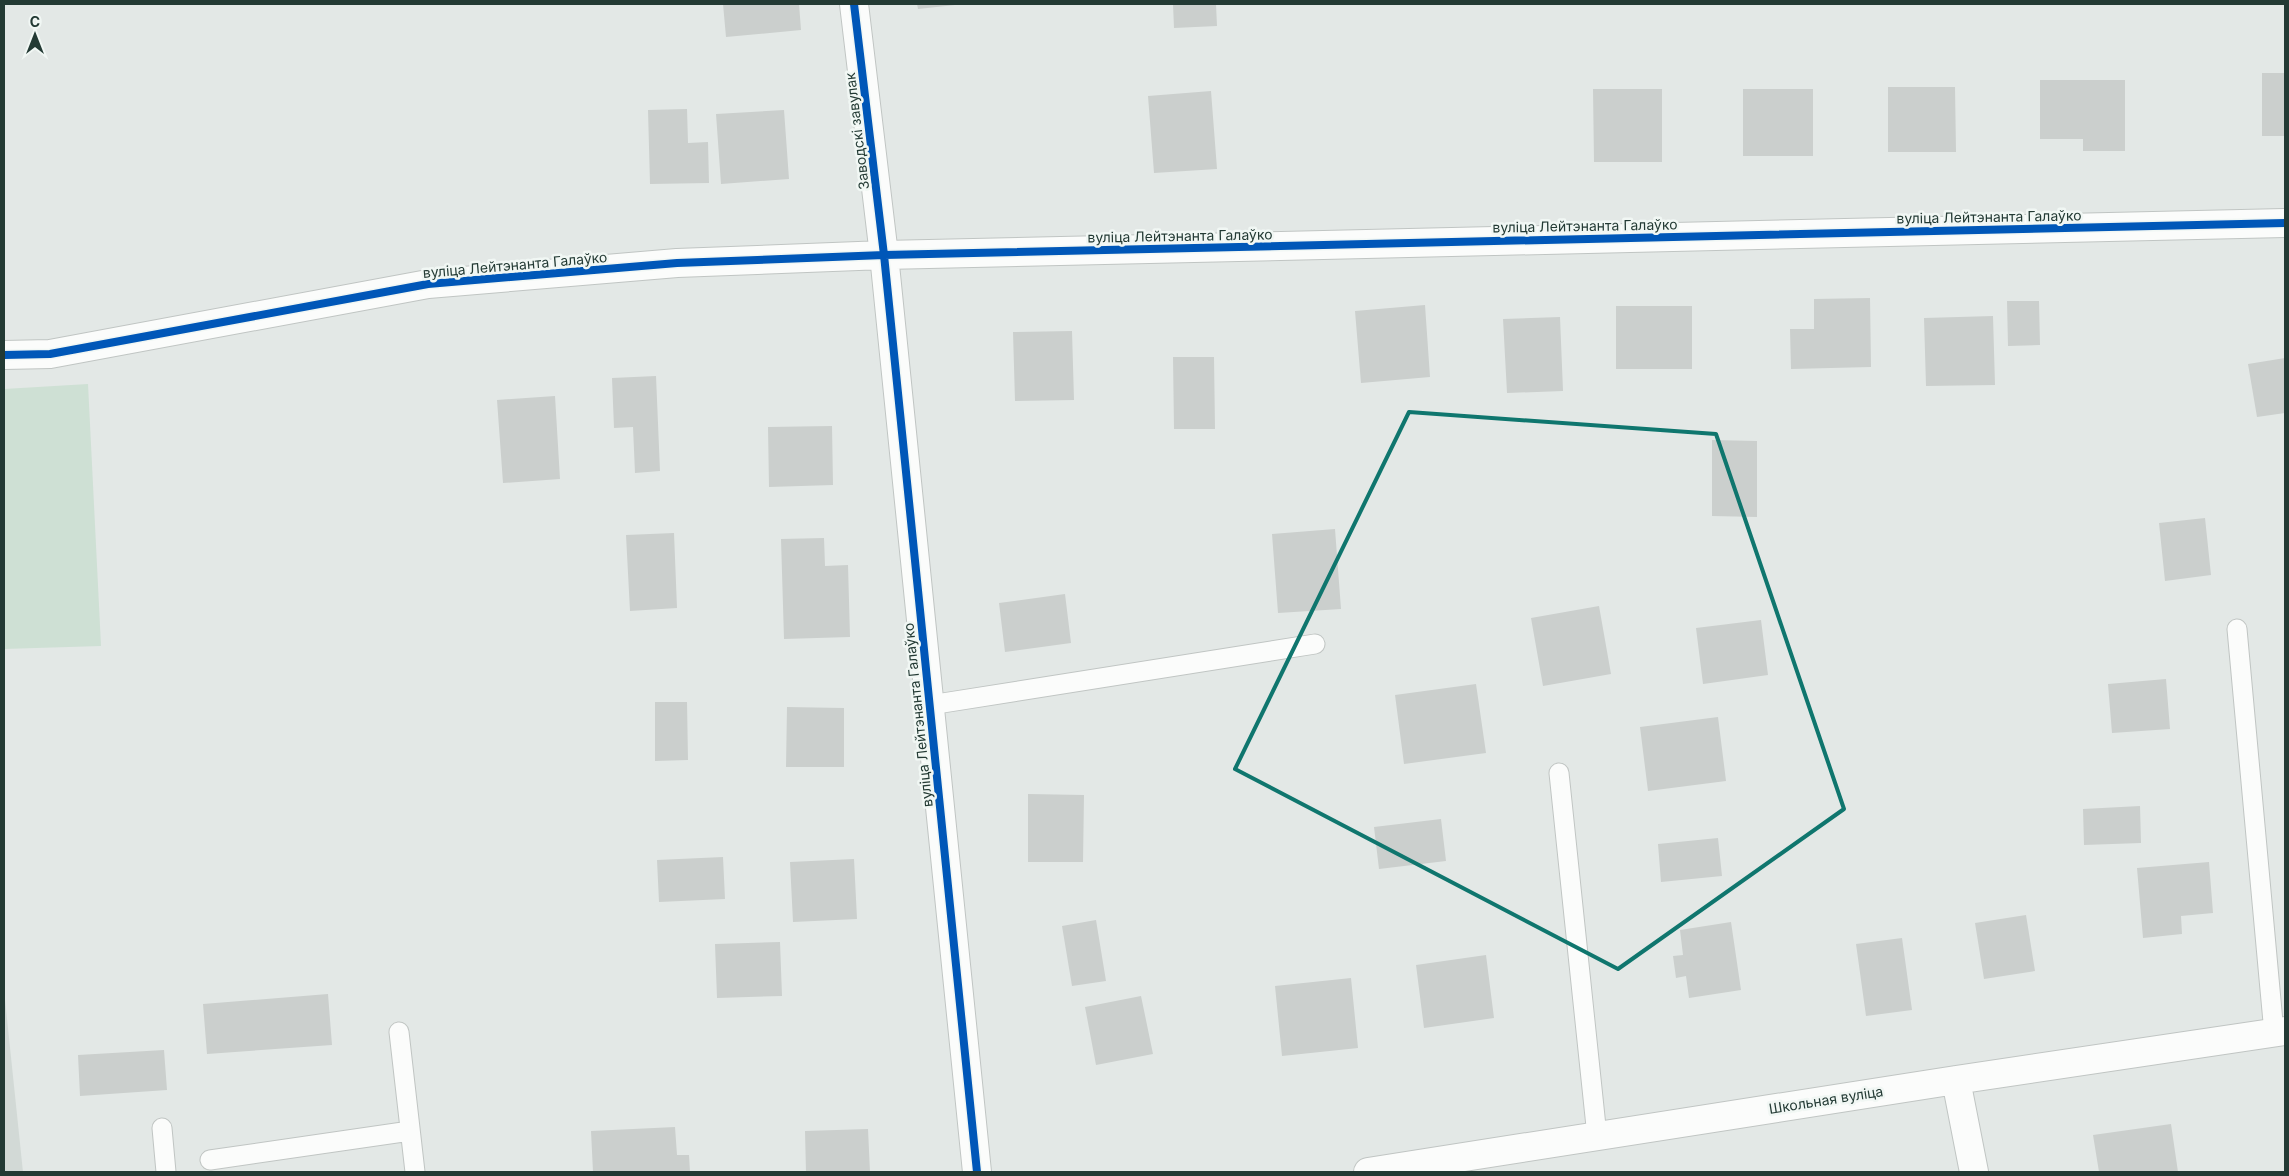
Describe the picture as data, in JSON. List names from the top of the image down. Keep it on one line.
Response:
{"streets":{"street":["Заводскі завулак","вуліца Лейтэнанта Галаўко","Школьная вуліца"]},"crossings":[["Заводскі завулак","вуліца Лейтэнанта Галаўко"]],"north":"top"}
